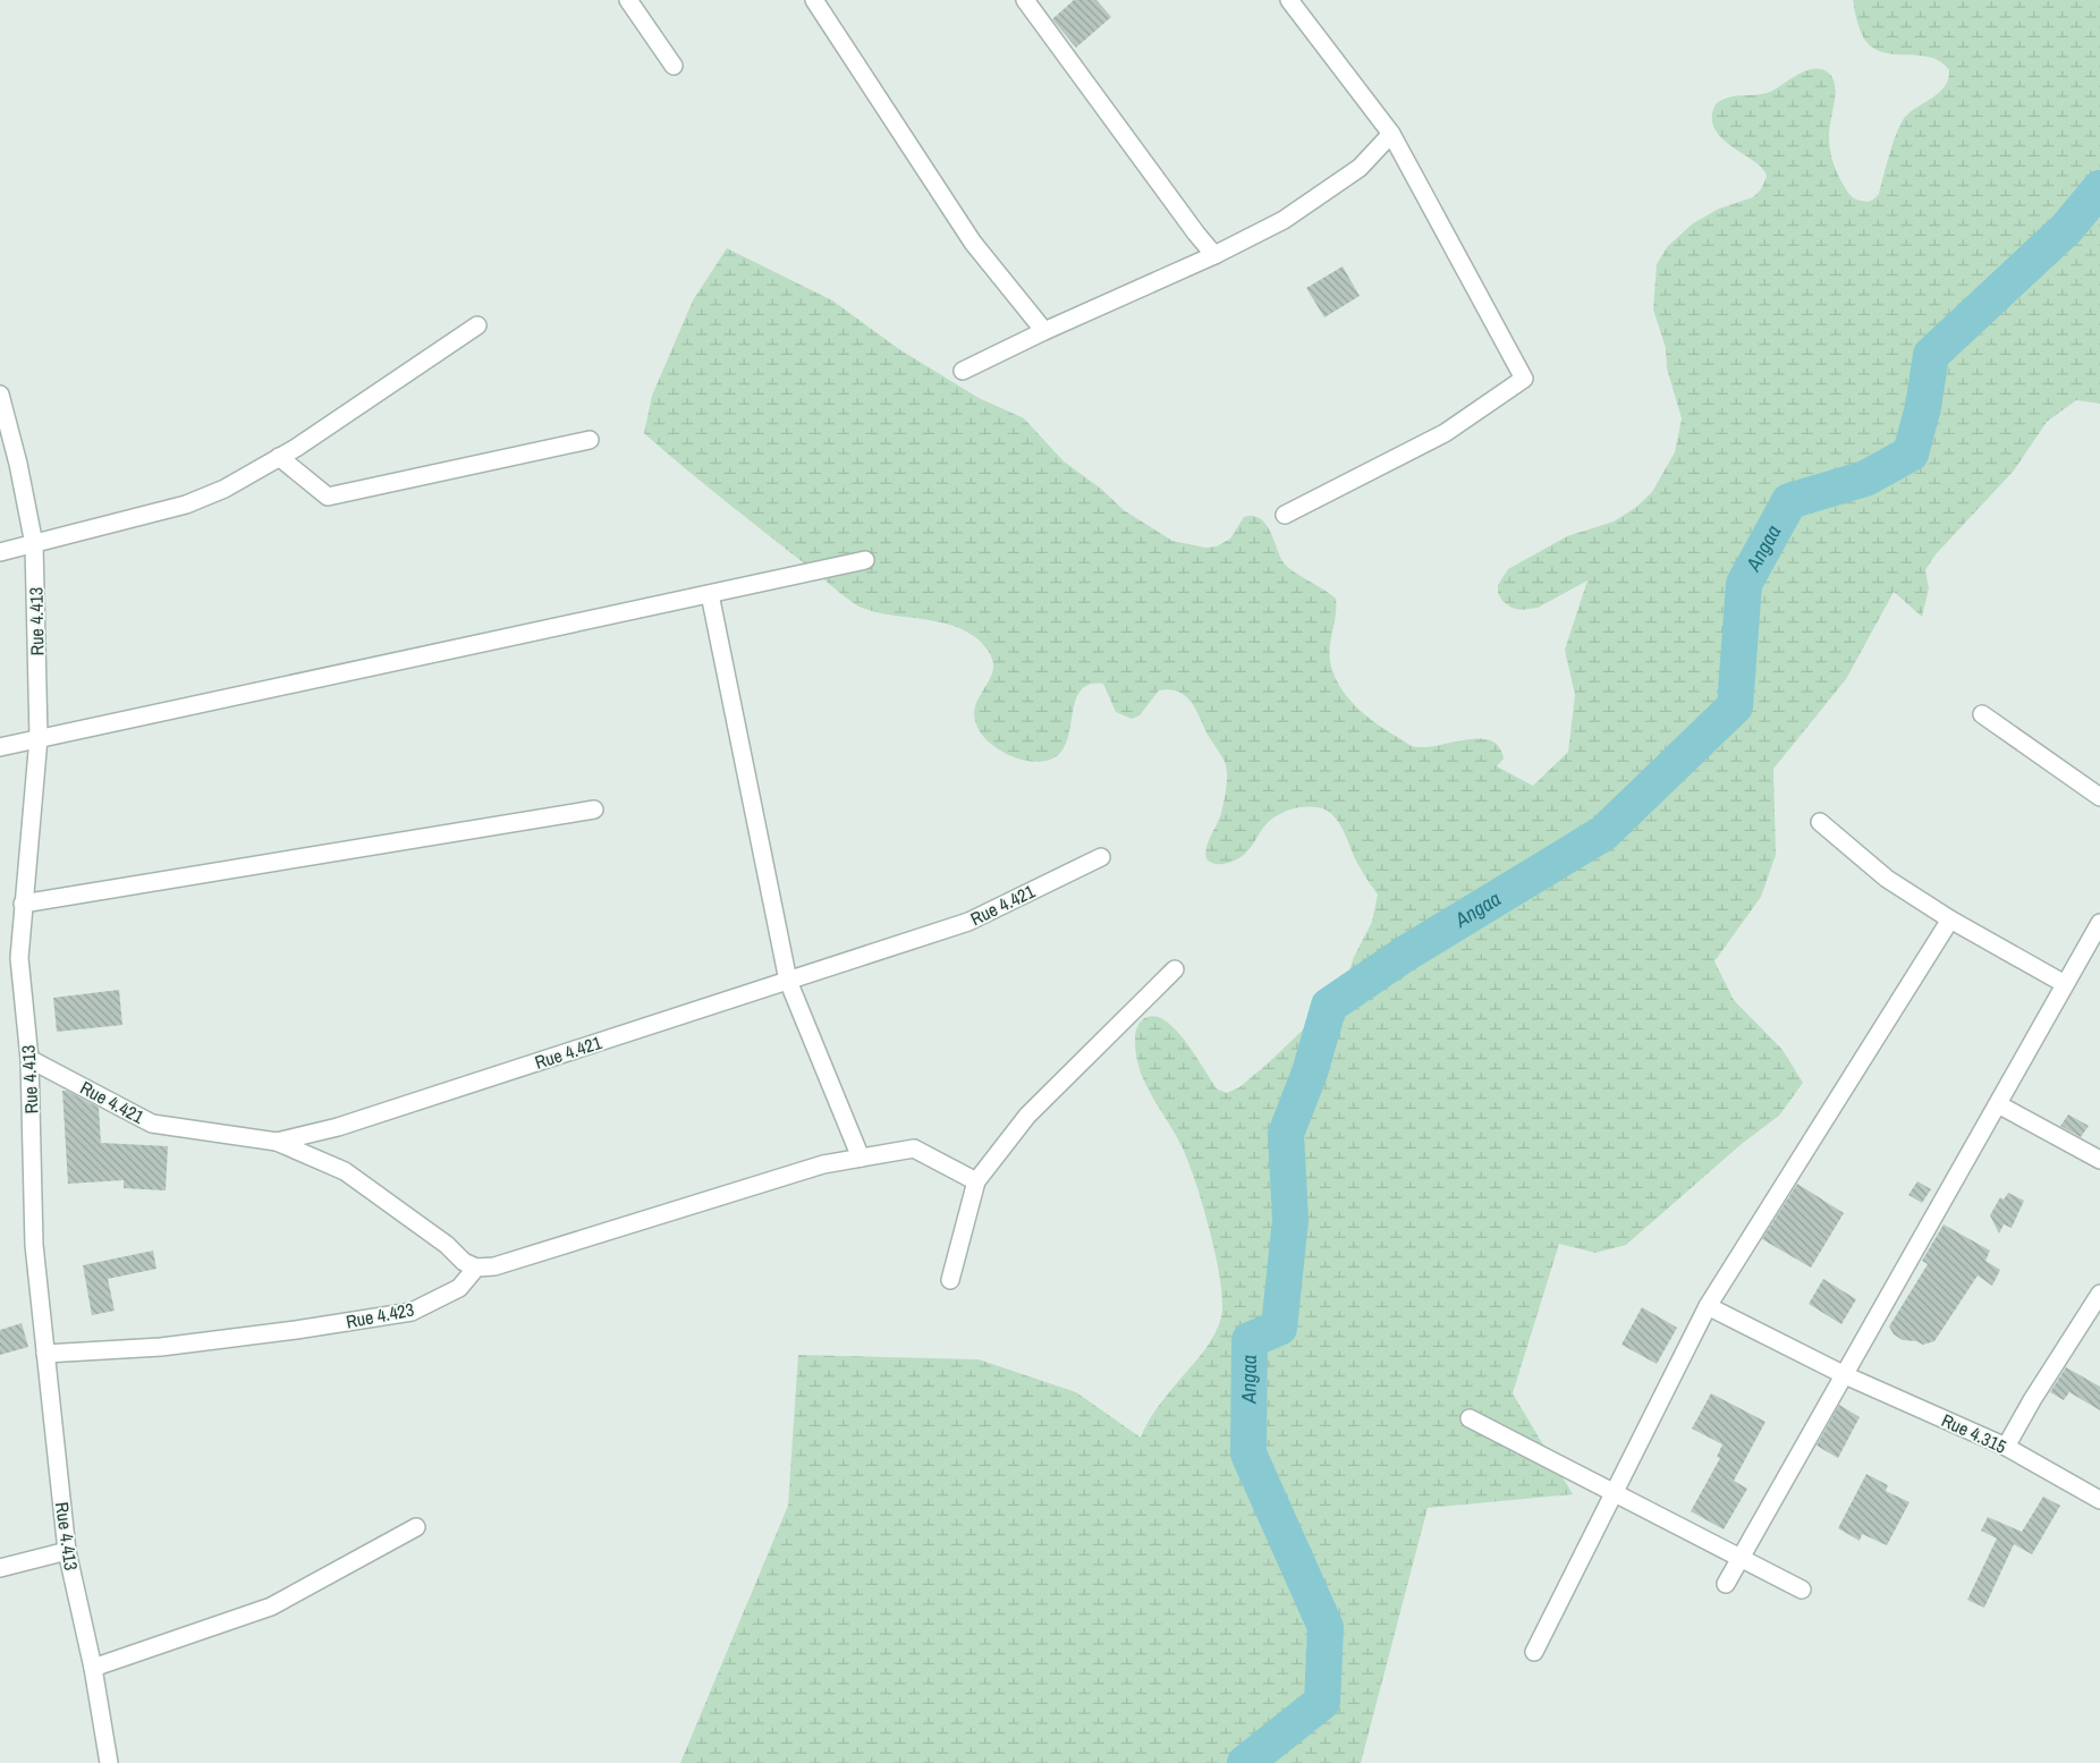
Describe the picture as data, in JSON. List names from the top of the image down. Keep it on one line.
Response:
{"streets":{"street":["Rue 4.413","Rue 4.421","Rue 4.423","Rue 4.315"]},"crossings":[["Rue 4.413","Rue 4.421"],["Rue 4.413","Rue 4.423"]],"water":["Angaa"]}
